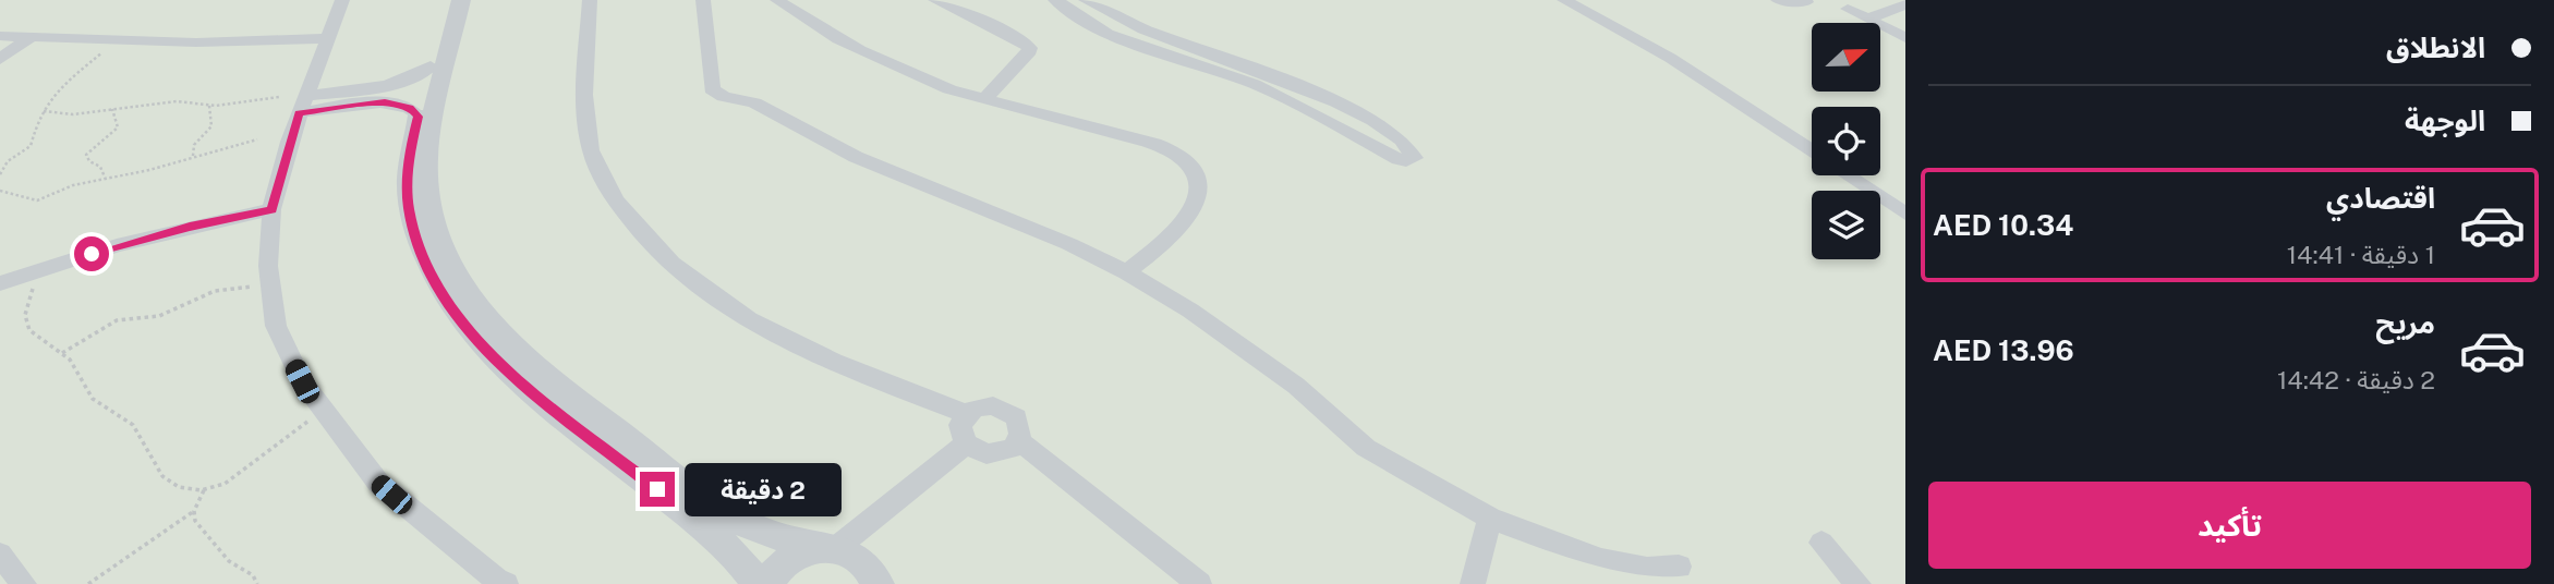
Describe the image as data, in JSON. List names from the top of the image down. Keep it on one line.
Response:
{"north":"right","page":{"banner":["الانطلاق","الوجهة"],"list":[{"name":"اقتصادي","note":"1 دقيقة · 14:41","value":"AED 10.34"},{"name":"مريح","note":"2 دقيقة · 14:42","value":"AED 13.96"}],"bubble":"2 دقيقة","buttons":"تأكيد"}}
